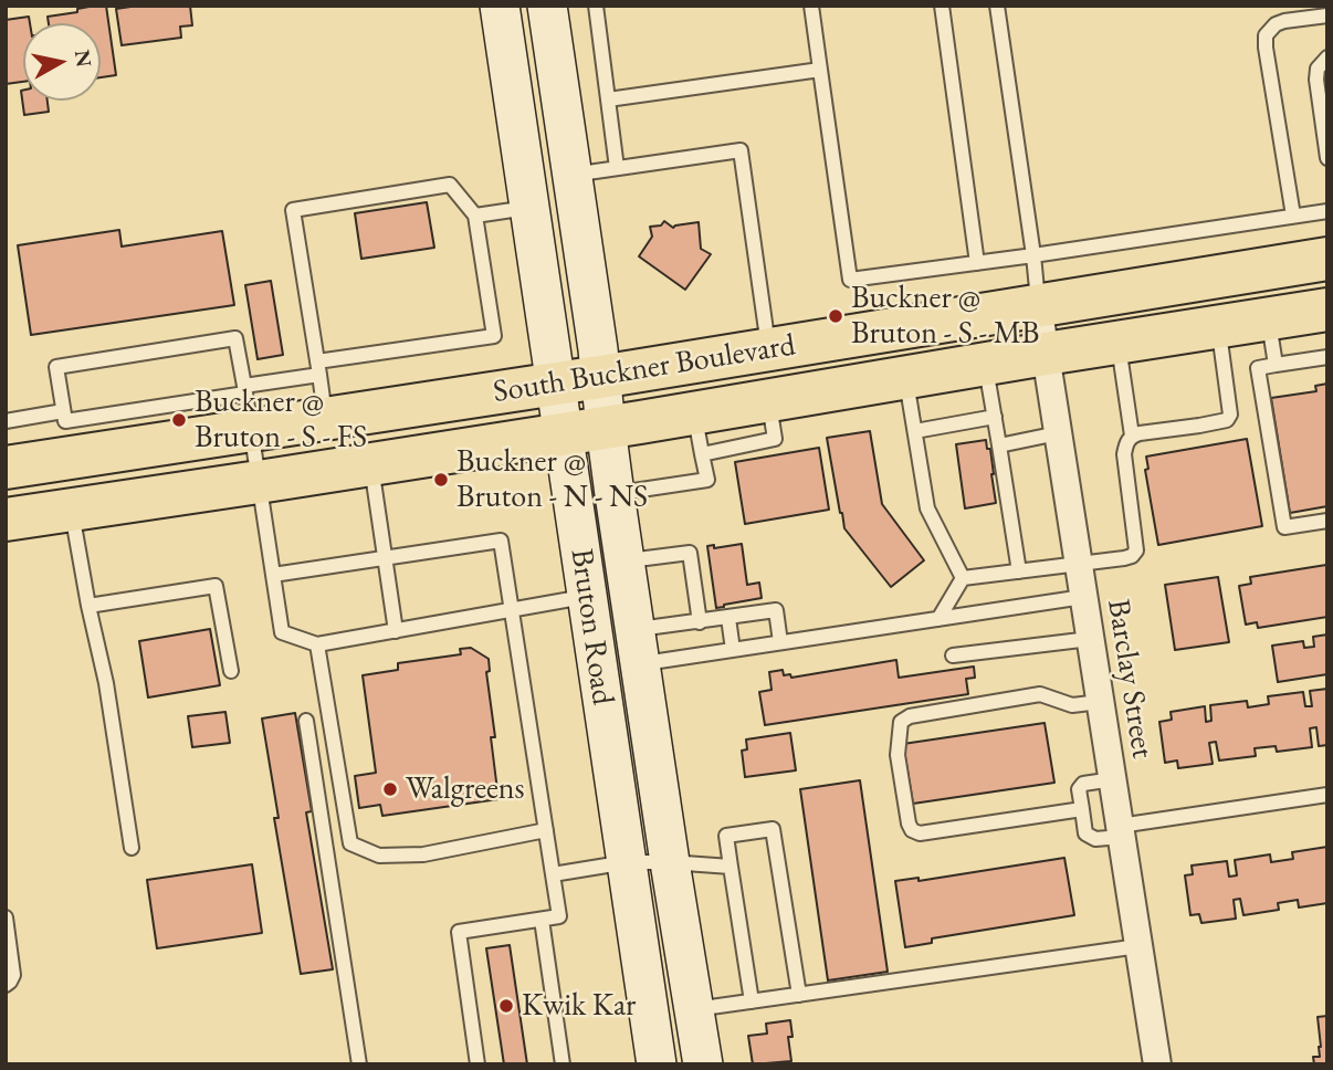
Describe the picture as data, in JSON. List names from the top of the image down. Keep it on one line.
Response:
{"streets":{"main road":["South Buckner Boulevard","Bruton Road"],"street":["Barclay Street"]},"crossings":[["South Buckner Boulevard","Bruton Road"],["South Buckner Boulevard","Barclay Street"]],"places":["Buckner @ Bruton - S - MB","Buckner @ Bruton - S - FS","Buckner @ Bruton - N - NS","Walgreens","Kwik Kar"],"north":"right"}
